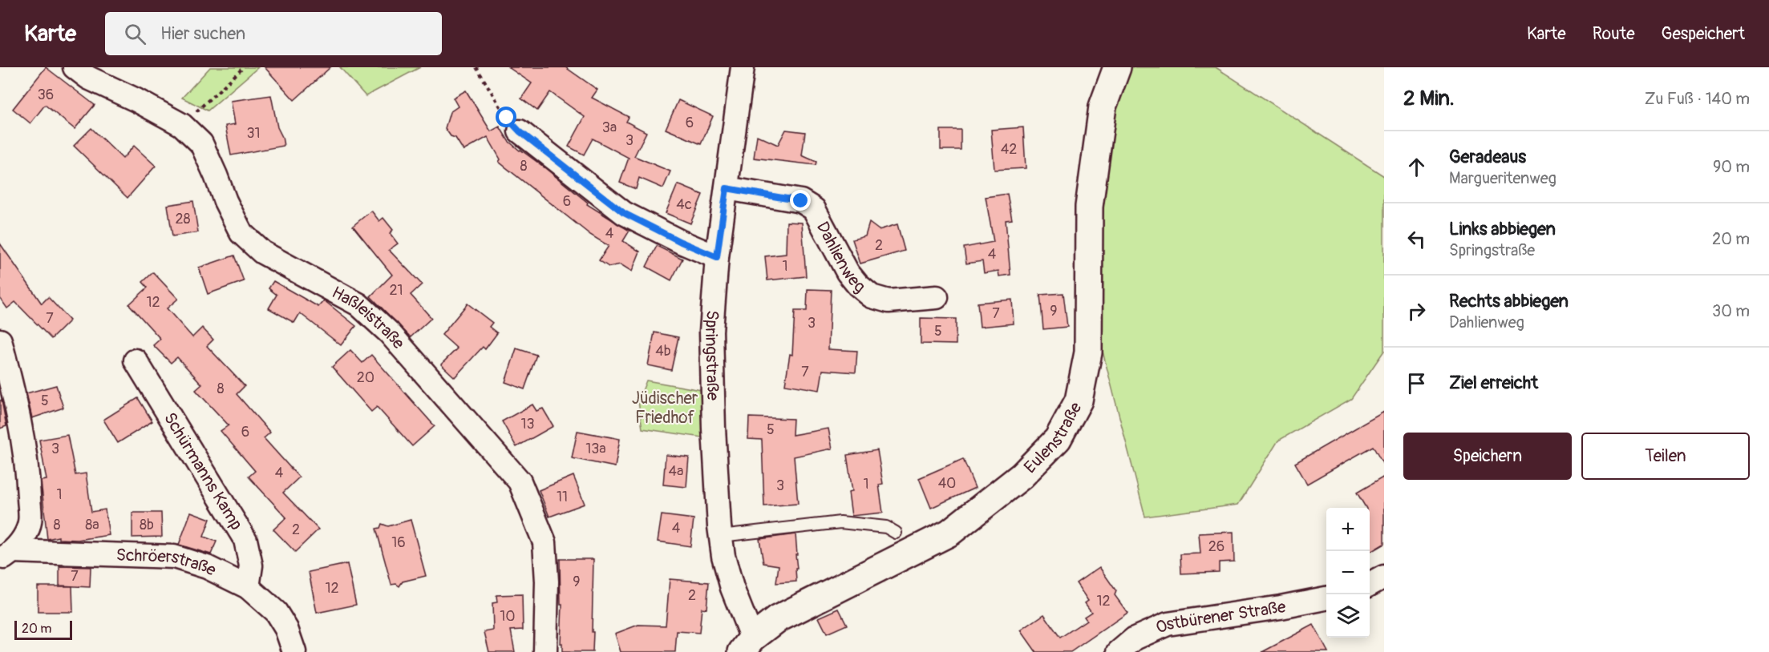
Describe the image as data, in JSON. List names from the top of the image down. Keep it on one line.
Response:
{"streets":{"main road":["Eulenstraße"],"street":["Dahlienweg","Haßleistraße","Springstraße","Schürmanns Kamp","Schröerstraße","Ostbürener Straße"]},"crossings":[["Dahlienweg","Springstraße"],["Springstraße","Eulenstraße"],["Schürmanns Kamp","Schröerstraße"]],"parks":["Jüdischer Friedhof"],"house_numbers":["36","6","3a","31","3","42","8","6","4c","28","4","2","4","1","21","12","9","7","7","3","5","4b","7","20","8","5","13","5","6","3","13a","4a","4","40","1","3","1","11","8","8a","8b","4","2","16","26","7","9","12","2","12","10"],"scale_bar":"20 m","page":{"header":"Karte","search":"Hier suchen","nav":["Karte","Route","Gespeichert"],"heading":["2 Min.","Zu Fuß · 140 m"],"list":[["Geradeaus","Margueritenweg","90 m"],["Links abbiegen","Springstraße","20 m"],["Rechts abbiegen","Dahlienweg","30 m"],"Ziel erreicht"],"buttons":["Speichern","Teilen"],"map_buttons":["+","−"],"scale":"20 m"}}
